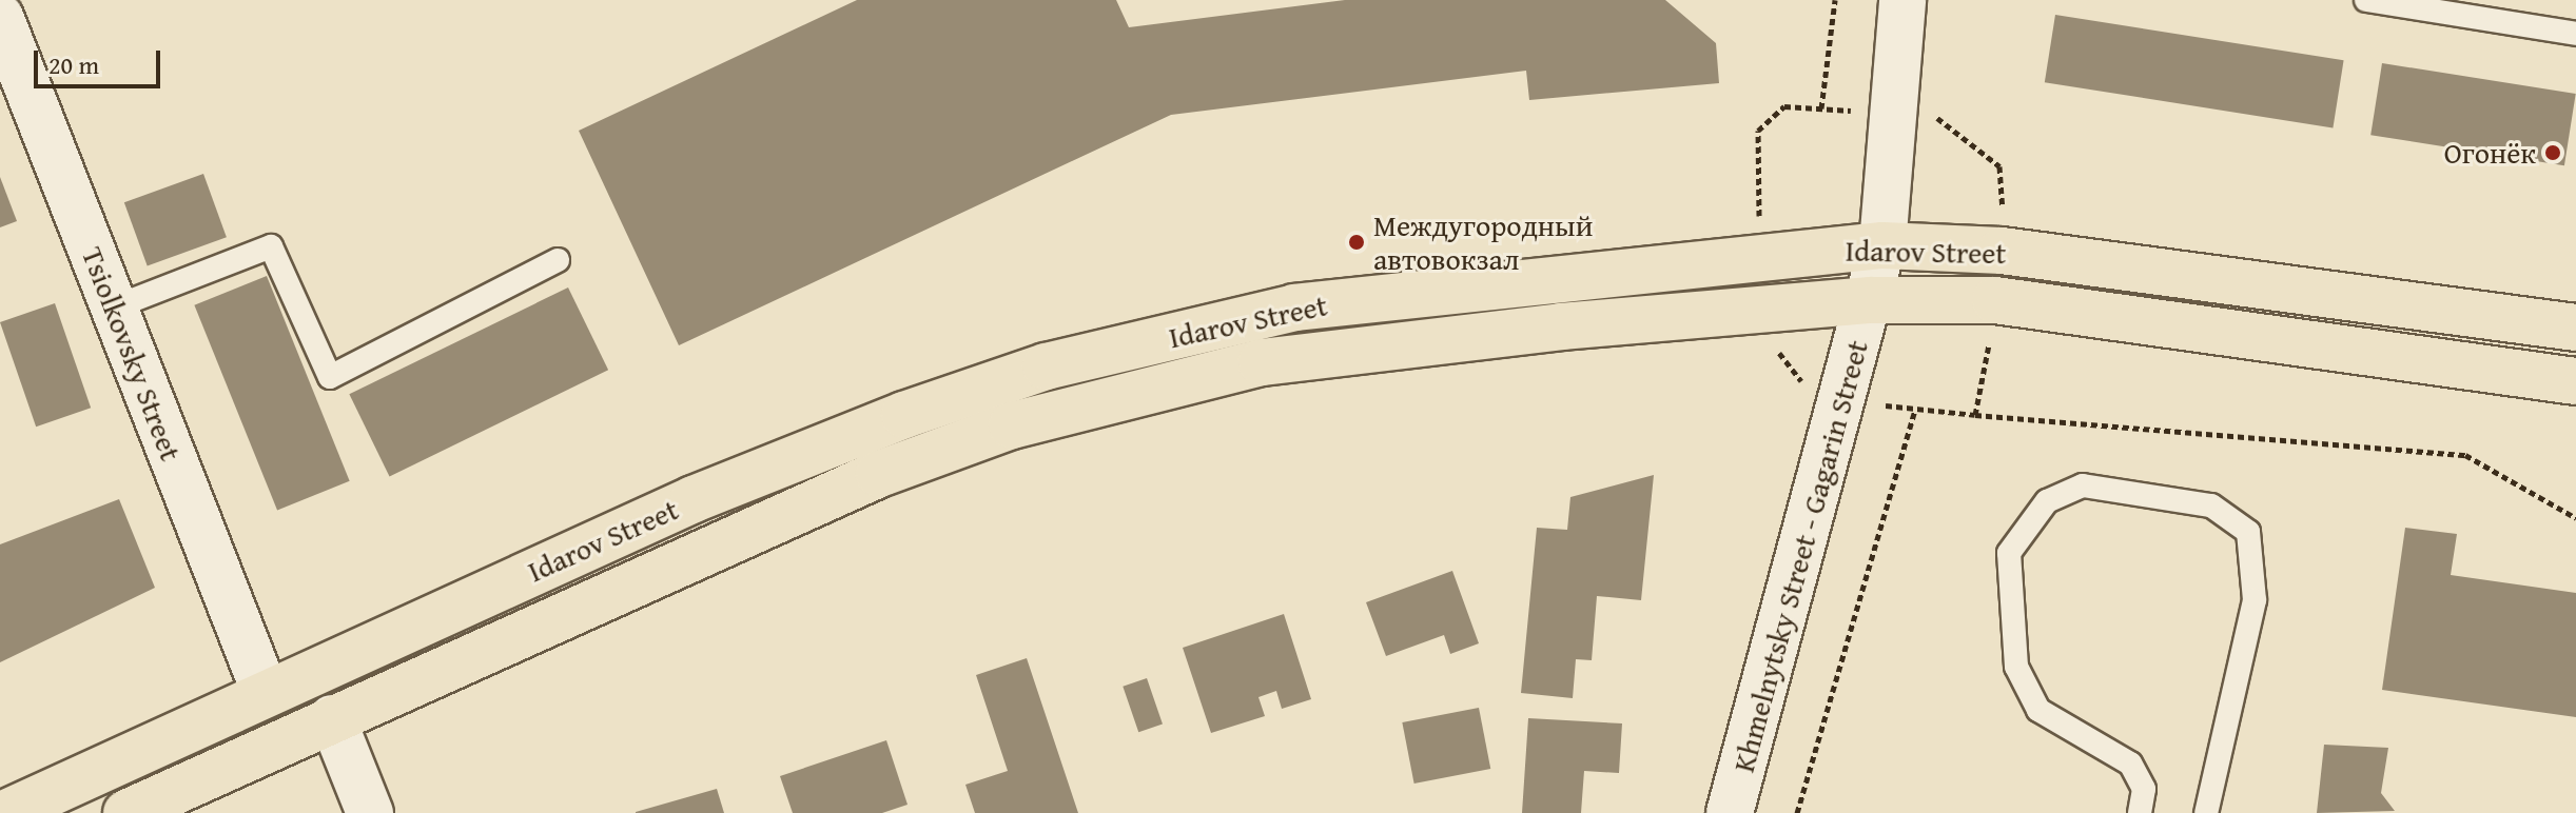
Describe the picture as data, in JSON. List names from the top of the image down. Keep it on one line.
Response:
{"streets":{"main road":["Idarov Street","Tsiolkovsky Street","Khmelnytsky Street - Gagarin Street"]},"crossings":[["Idarov Street","Tsiolkovsky Street"],["Idarov Street","Khmelnytsky Street - Gagarin Street"]],"places":["Огонёк","Междугородный автовокзал"],"scale_bar":"20 m"}
